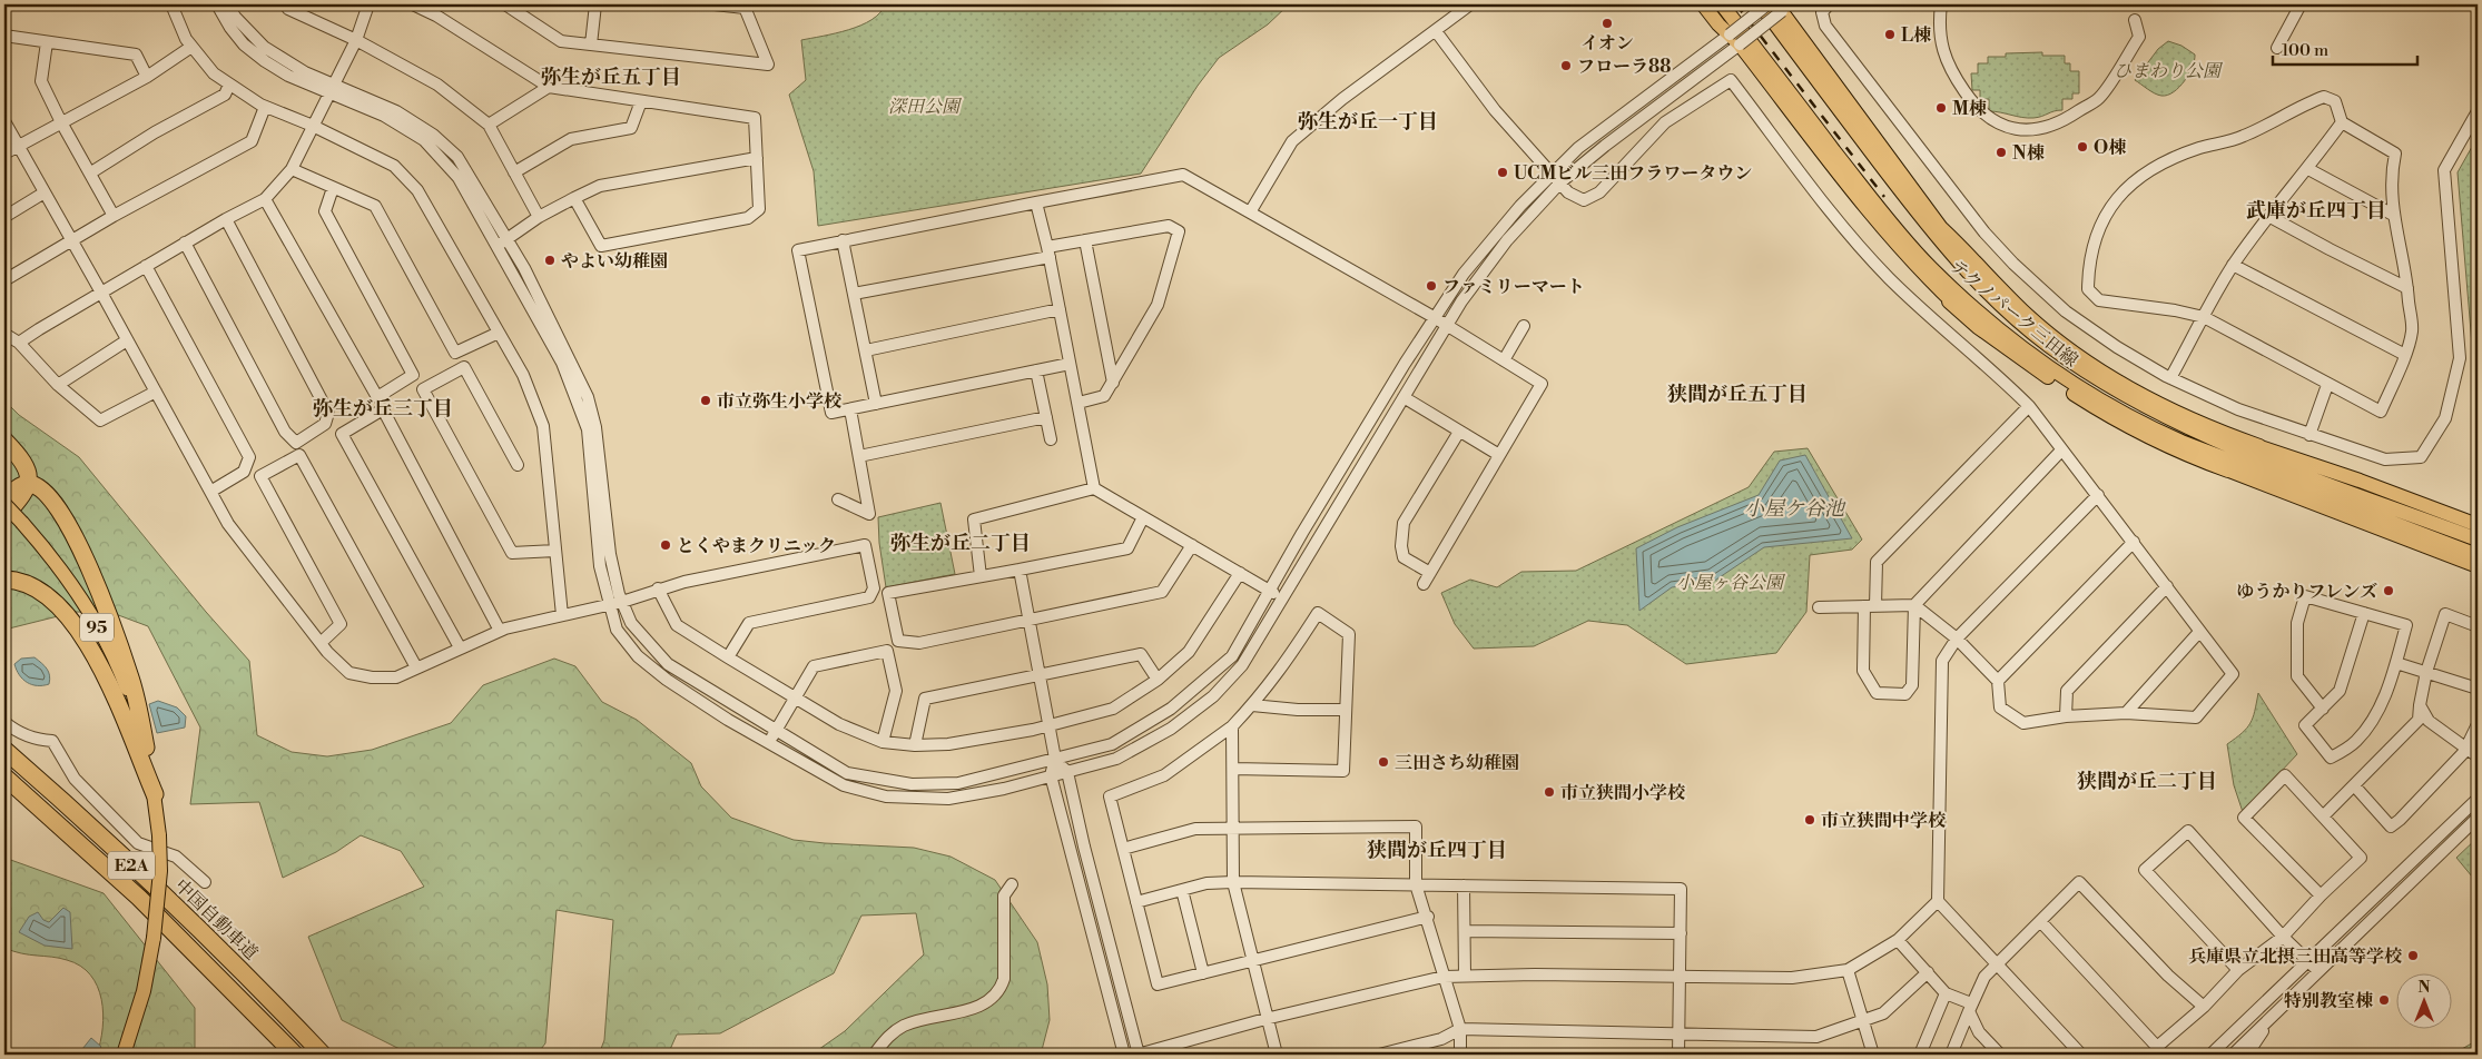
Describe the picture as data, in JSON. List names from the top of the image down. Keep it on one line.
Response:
{"streets":{"highway":["E2A","中国自動車道"],"main road":["テクノパーク三田線","95"]},"districts":["弥生が丘五丁目","弥生が丘一丁目","武庫が丘四丁目","狭間が丘五丁目","弥生が丘三丁目","弥生が丘二丁目","狭間が丘二丁目","狭間が丘四丁目"],"water":["小屋ケ谷池"],"parks":["ひまわり公園","深田公園","小屋ヶ谷公園"],"places":["イオン","L棟","フローラ88","M棟","O棟","N棟","UCMビル三田フラワータウン","やよい幼稚園","ファミリーマート","市立弥生小学校","とくやまクリニック","ゆうかりフレンズ","三田さち幼稚園","市立狭間小学校","市立狭間中学校","兵庫県立北摂三田高等学校","特別教室棟"],"scale_bar":"100 m","north":"top"}
